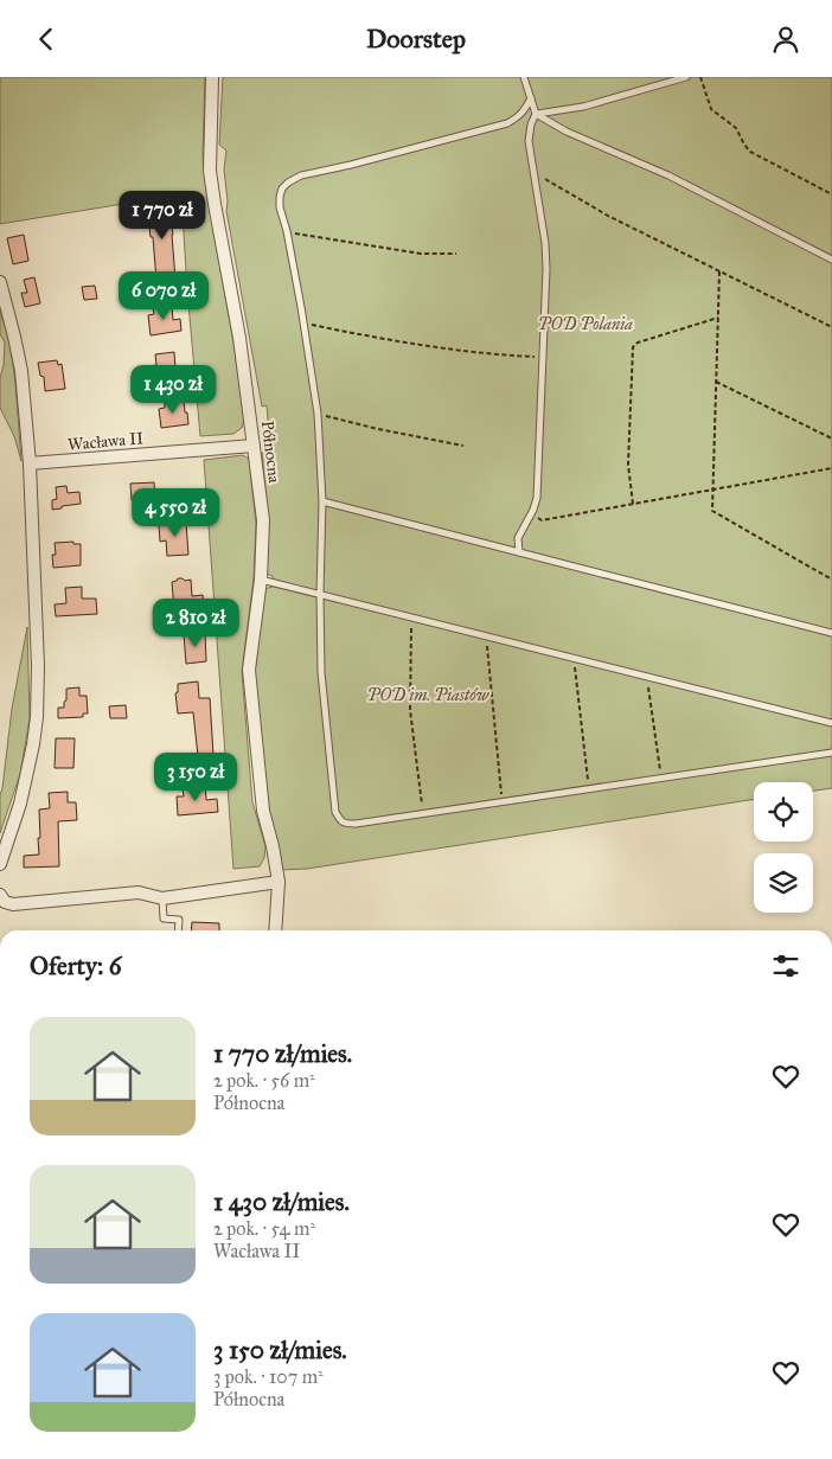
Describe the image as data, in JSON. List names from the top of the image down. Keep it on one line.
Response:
{"streets":{"street":["Wacława II","Północna"]},"crossings":[["Wacława II","Północna"]],"parks":["POD Polania","POD im. Piastów"],"page":{"header":"Doorstep","price":["1 770 zł","6 070 zł","1 430 zł","4 550 zł","2 810 zł","3 150 zł"],"heading":"Oferty: 6","list":[{"name":"1 770 zł/mies.","note":"2 pok. · 56 m² · Północna"},{"name":"1 430 zł/mies.","note":"2 pok. · 54 m² · Wacława II"},{"name":"3 150 zł/mies.","note":"3 pok. · 107 m² · Północna"}]}}
